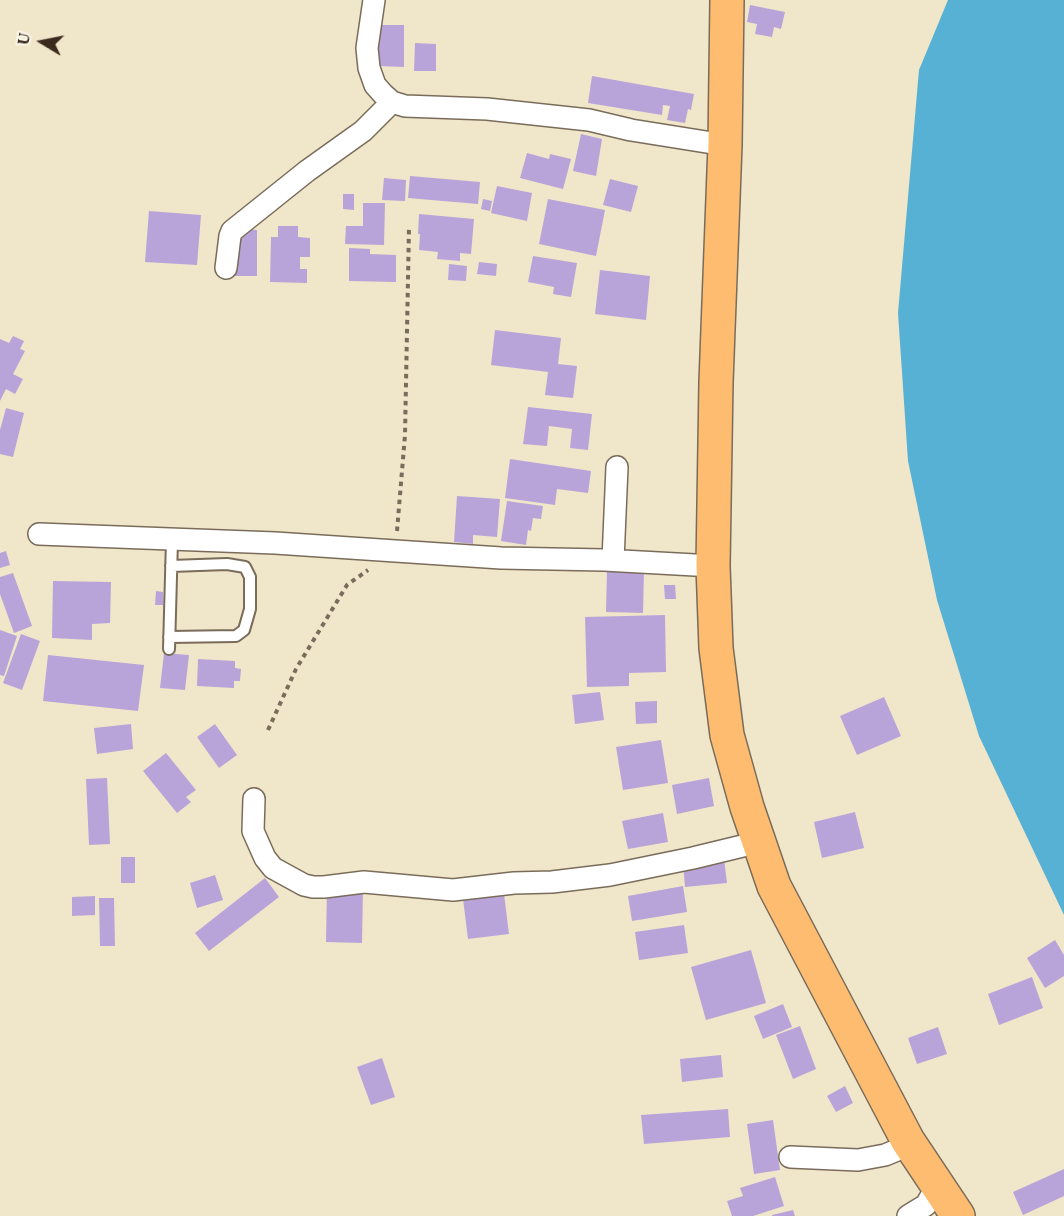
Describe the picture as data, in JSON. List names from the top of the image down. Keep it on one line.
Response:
{"north":"left"}
